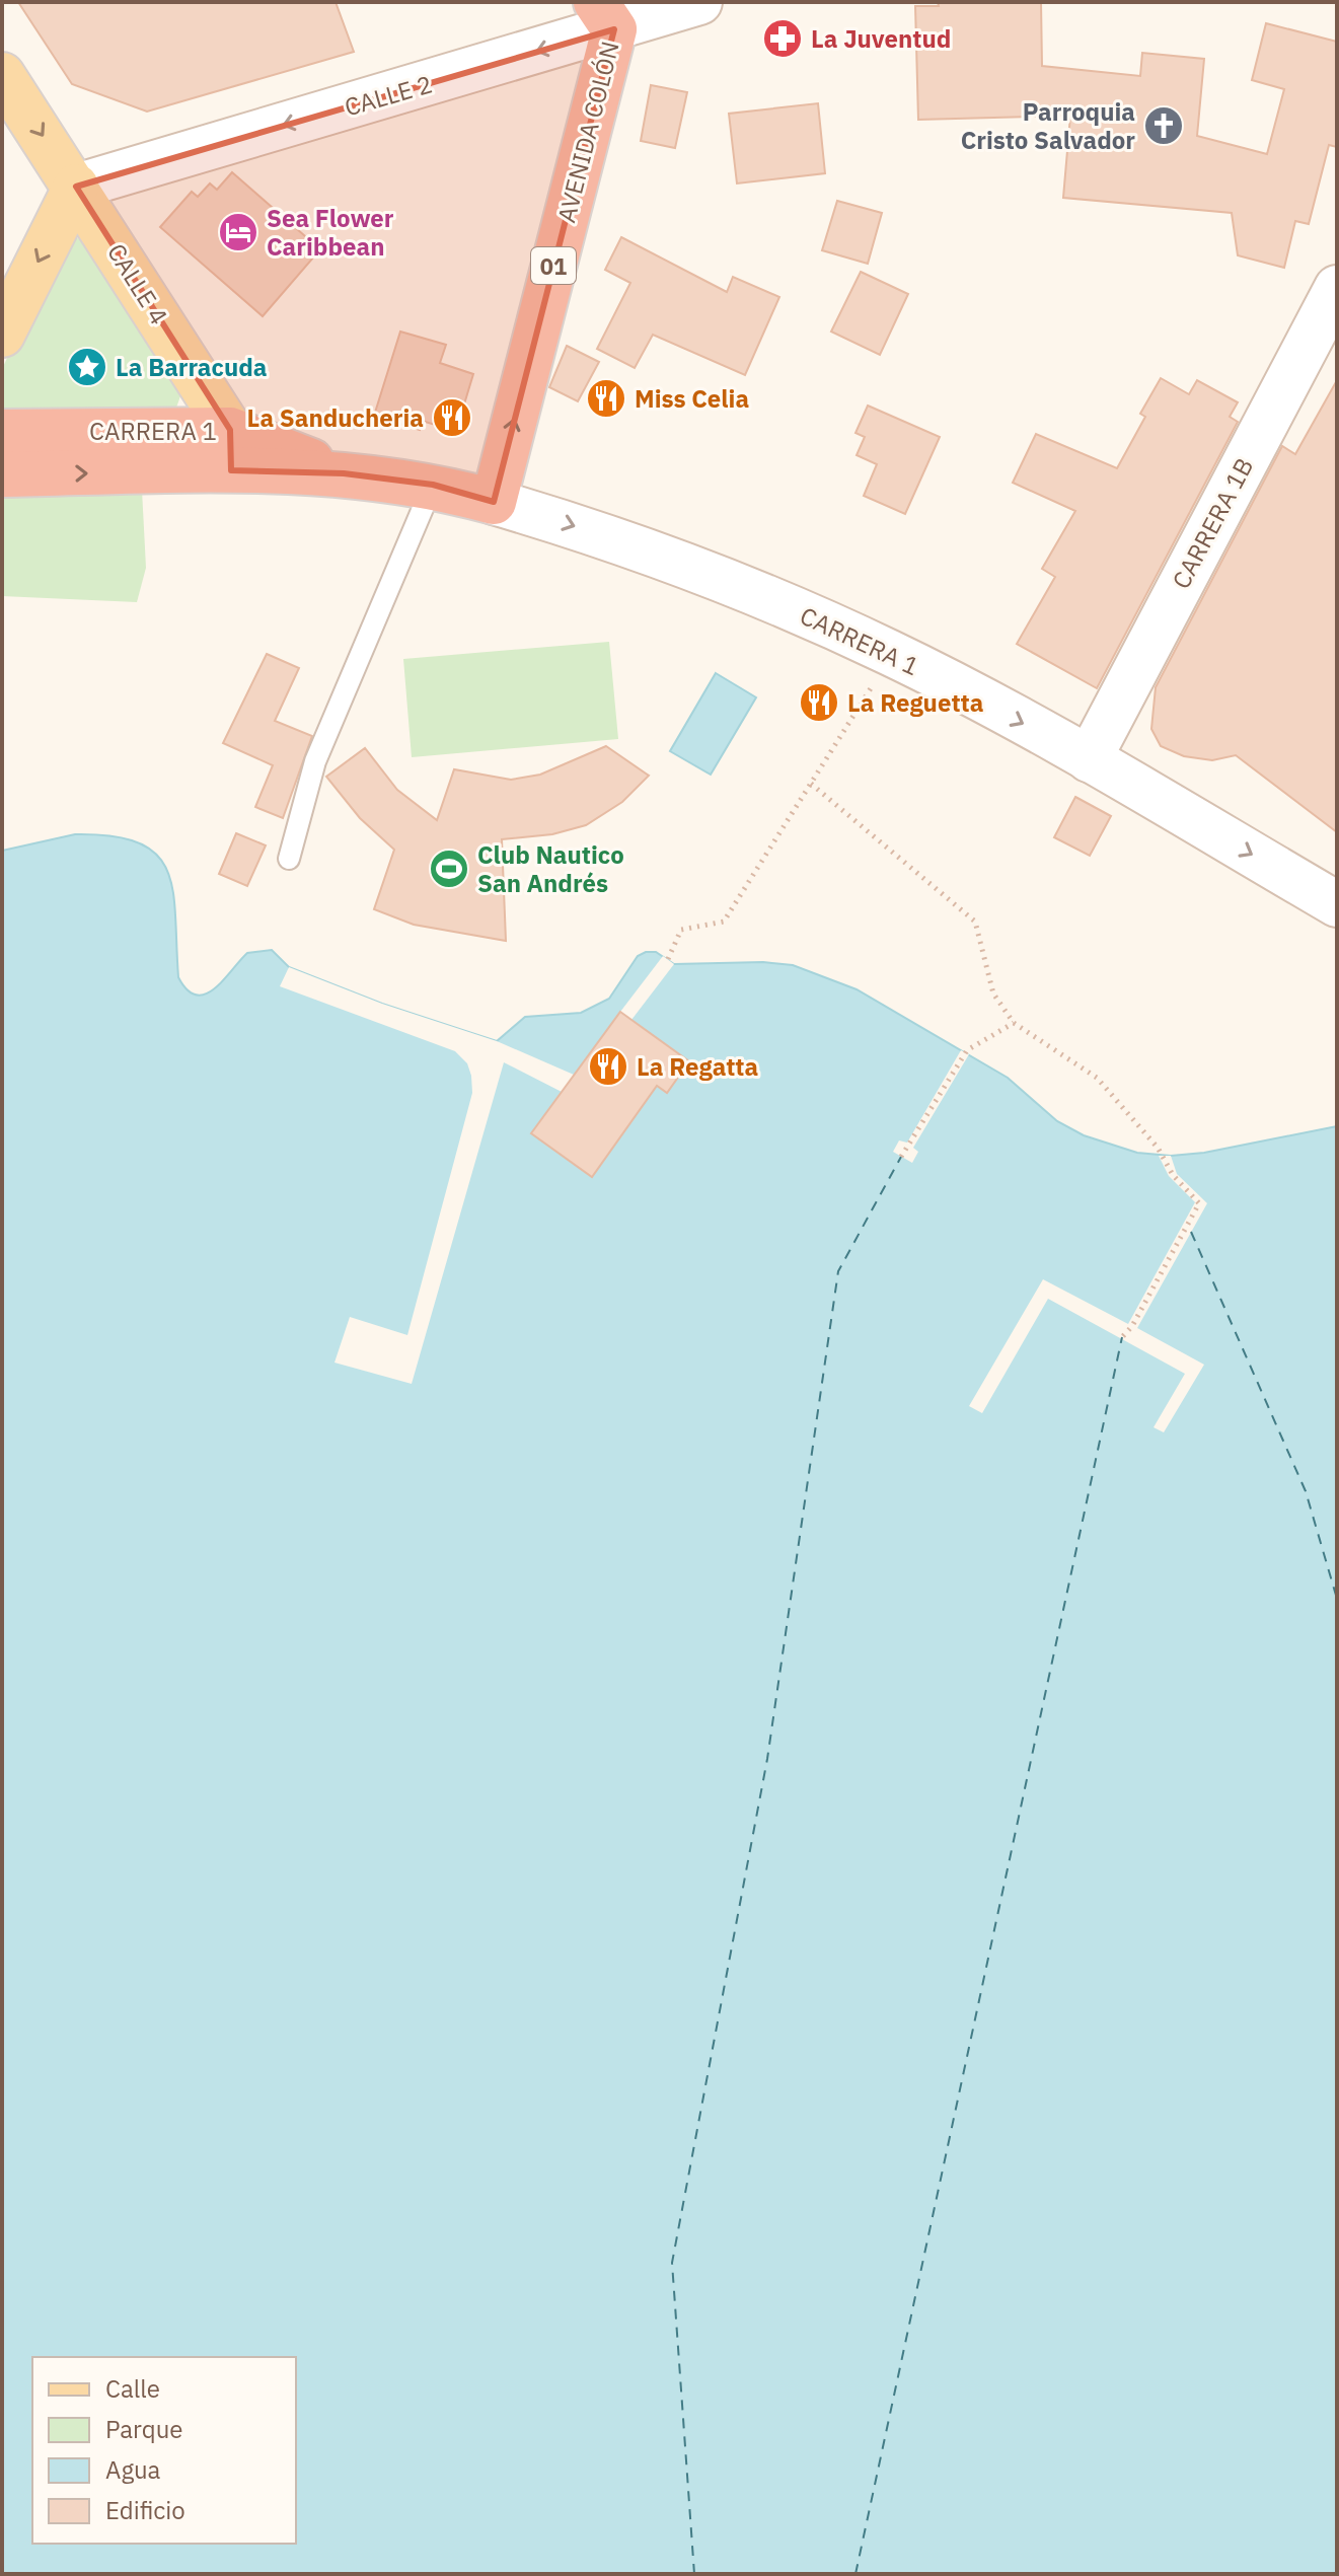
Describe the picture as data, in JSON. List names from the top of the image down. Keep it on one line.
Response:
{"streets":{"highway":["AVENIDA COLÓN","01","CARRERA 1"],"main road":["CALLE 4"],"street":["CALLE 2","CARRERA 1B"]},"crossings":[["CALLE 2","AVENIDA COLÓN"],["CALLE 2","CALLE 4"],["AVENIDA COLÓN","CARRERA 1"],["CALLE 4","CARRERA 1"],["CARRERA 1","CARRERA 1B"]],"one_way":["CALLE 2","AVENIDA COLÓN","CARRERA 1"],"places":{"pharmacy":["La Juventud"],"church":["Parroquia Cristo Salvador"],"hotel":["Sea Flower Caribbean"],"place":["La Barracuda"],"restaurant":["Miss Celia","La Sanducheria","La Reguetta","La Regatta"],"sports":["Club Nautico San Andrés"]},"legend":["Calle","Parque","Agua","Edificio"]}
